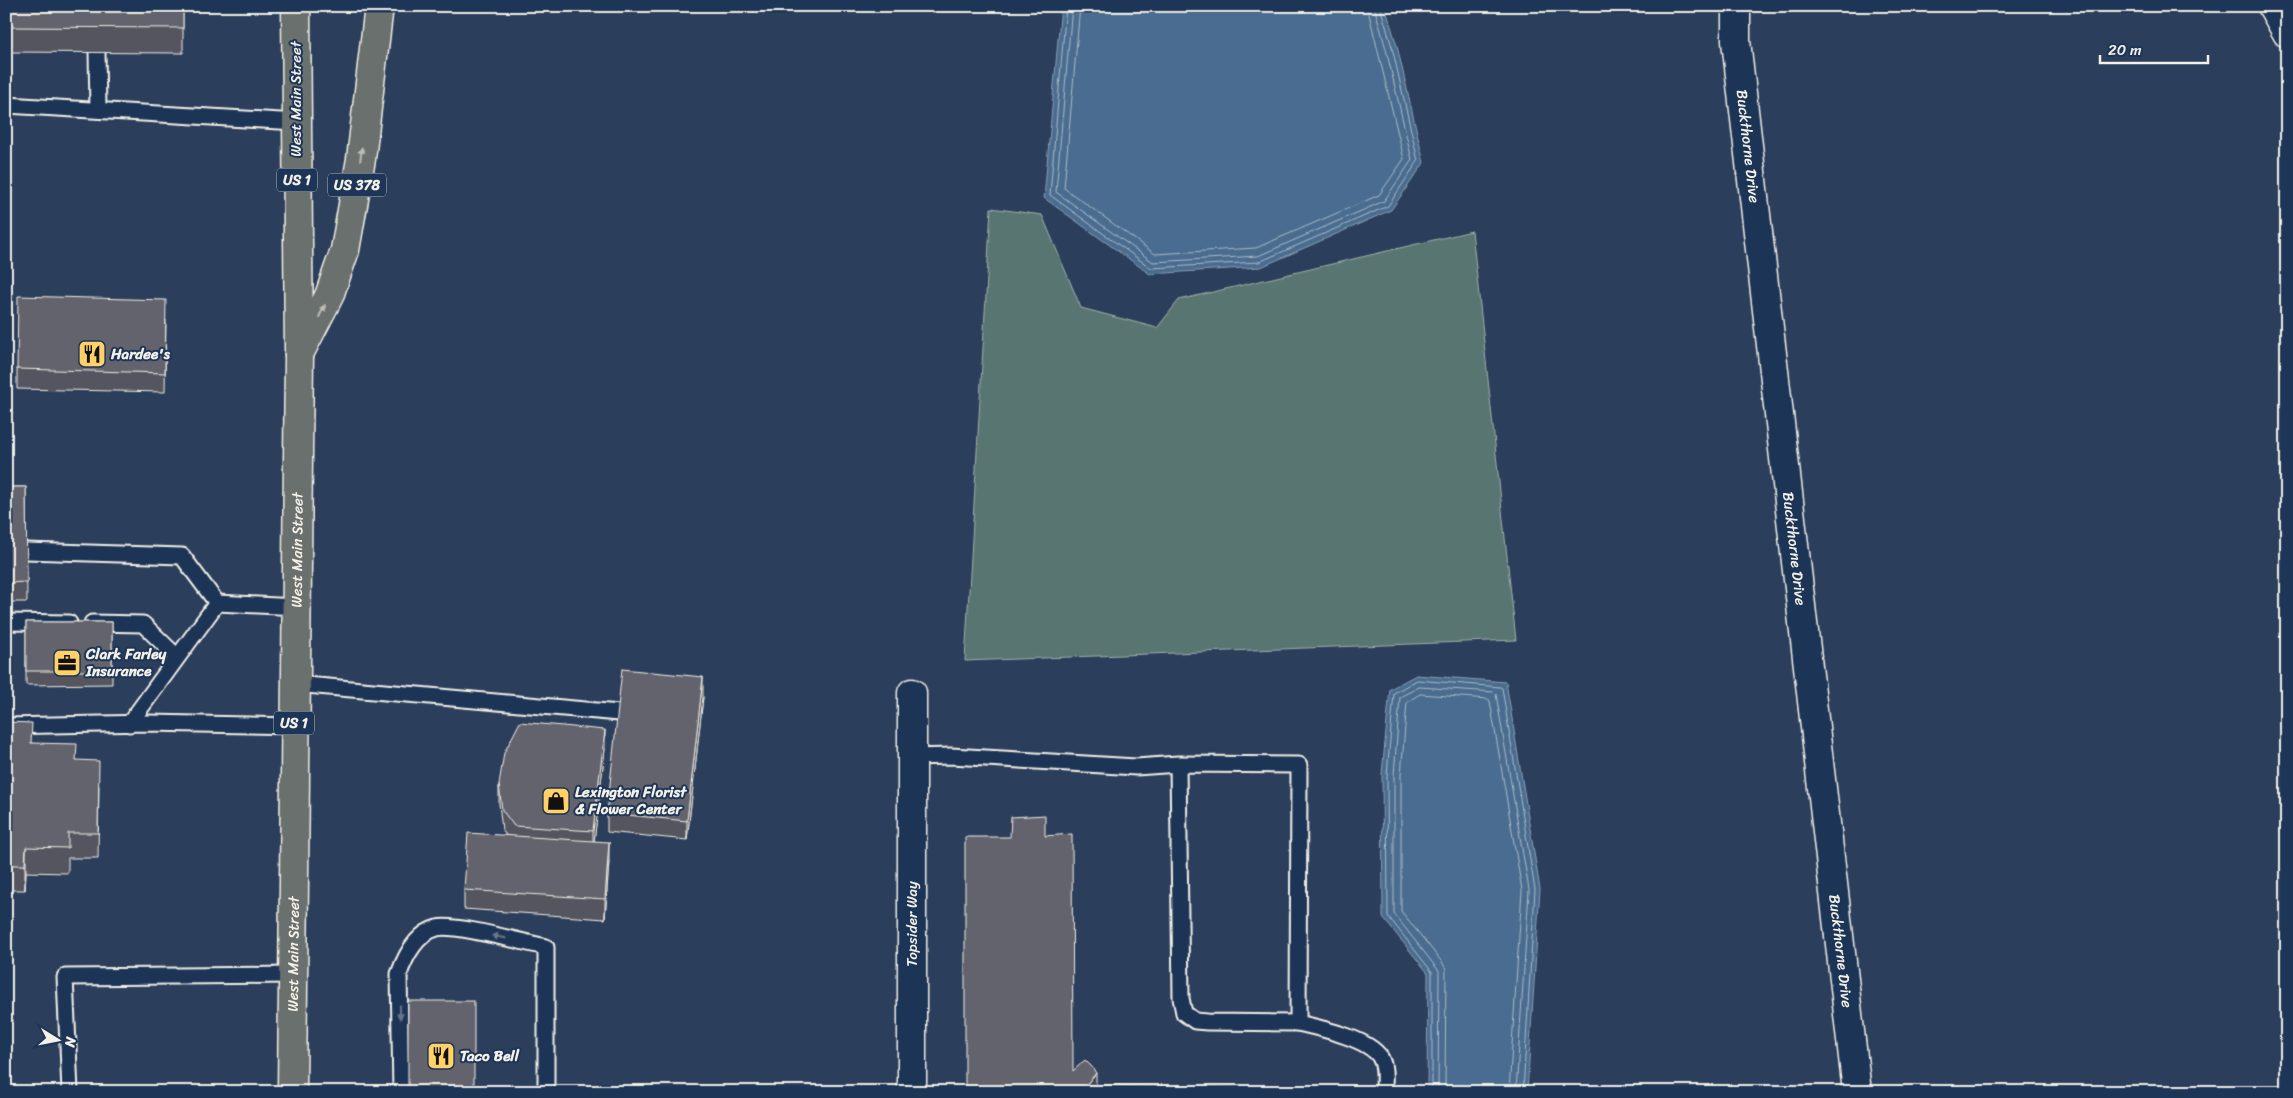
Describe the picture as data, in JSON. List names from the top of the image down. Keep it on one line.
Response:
{"streets":{"main road":["West Main Street","US 1","US 378"],"street":["Buckthorne Drive","Topsider Way"]},"crossings":[["West Main Street","US 378"]],"places":{"restaurant":["Hardee's","Taco Bell"],"office":["Clark Farley Insurance"],"shop":["Lexington Florist & Flower Center"]},"scale_bar":"20 m","north":"right"}
